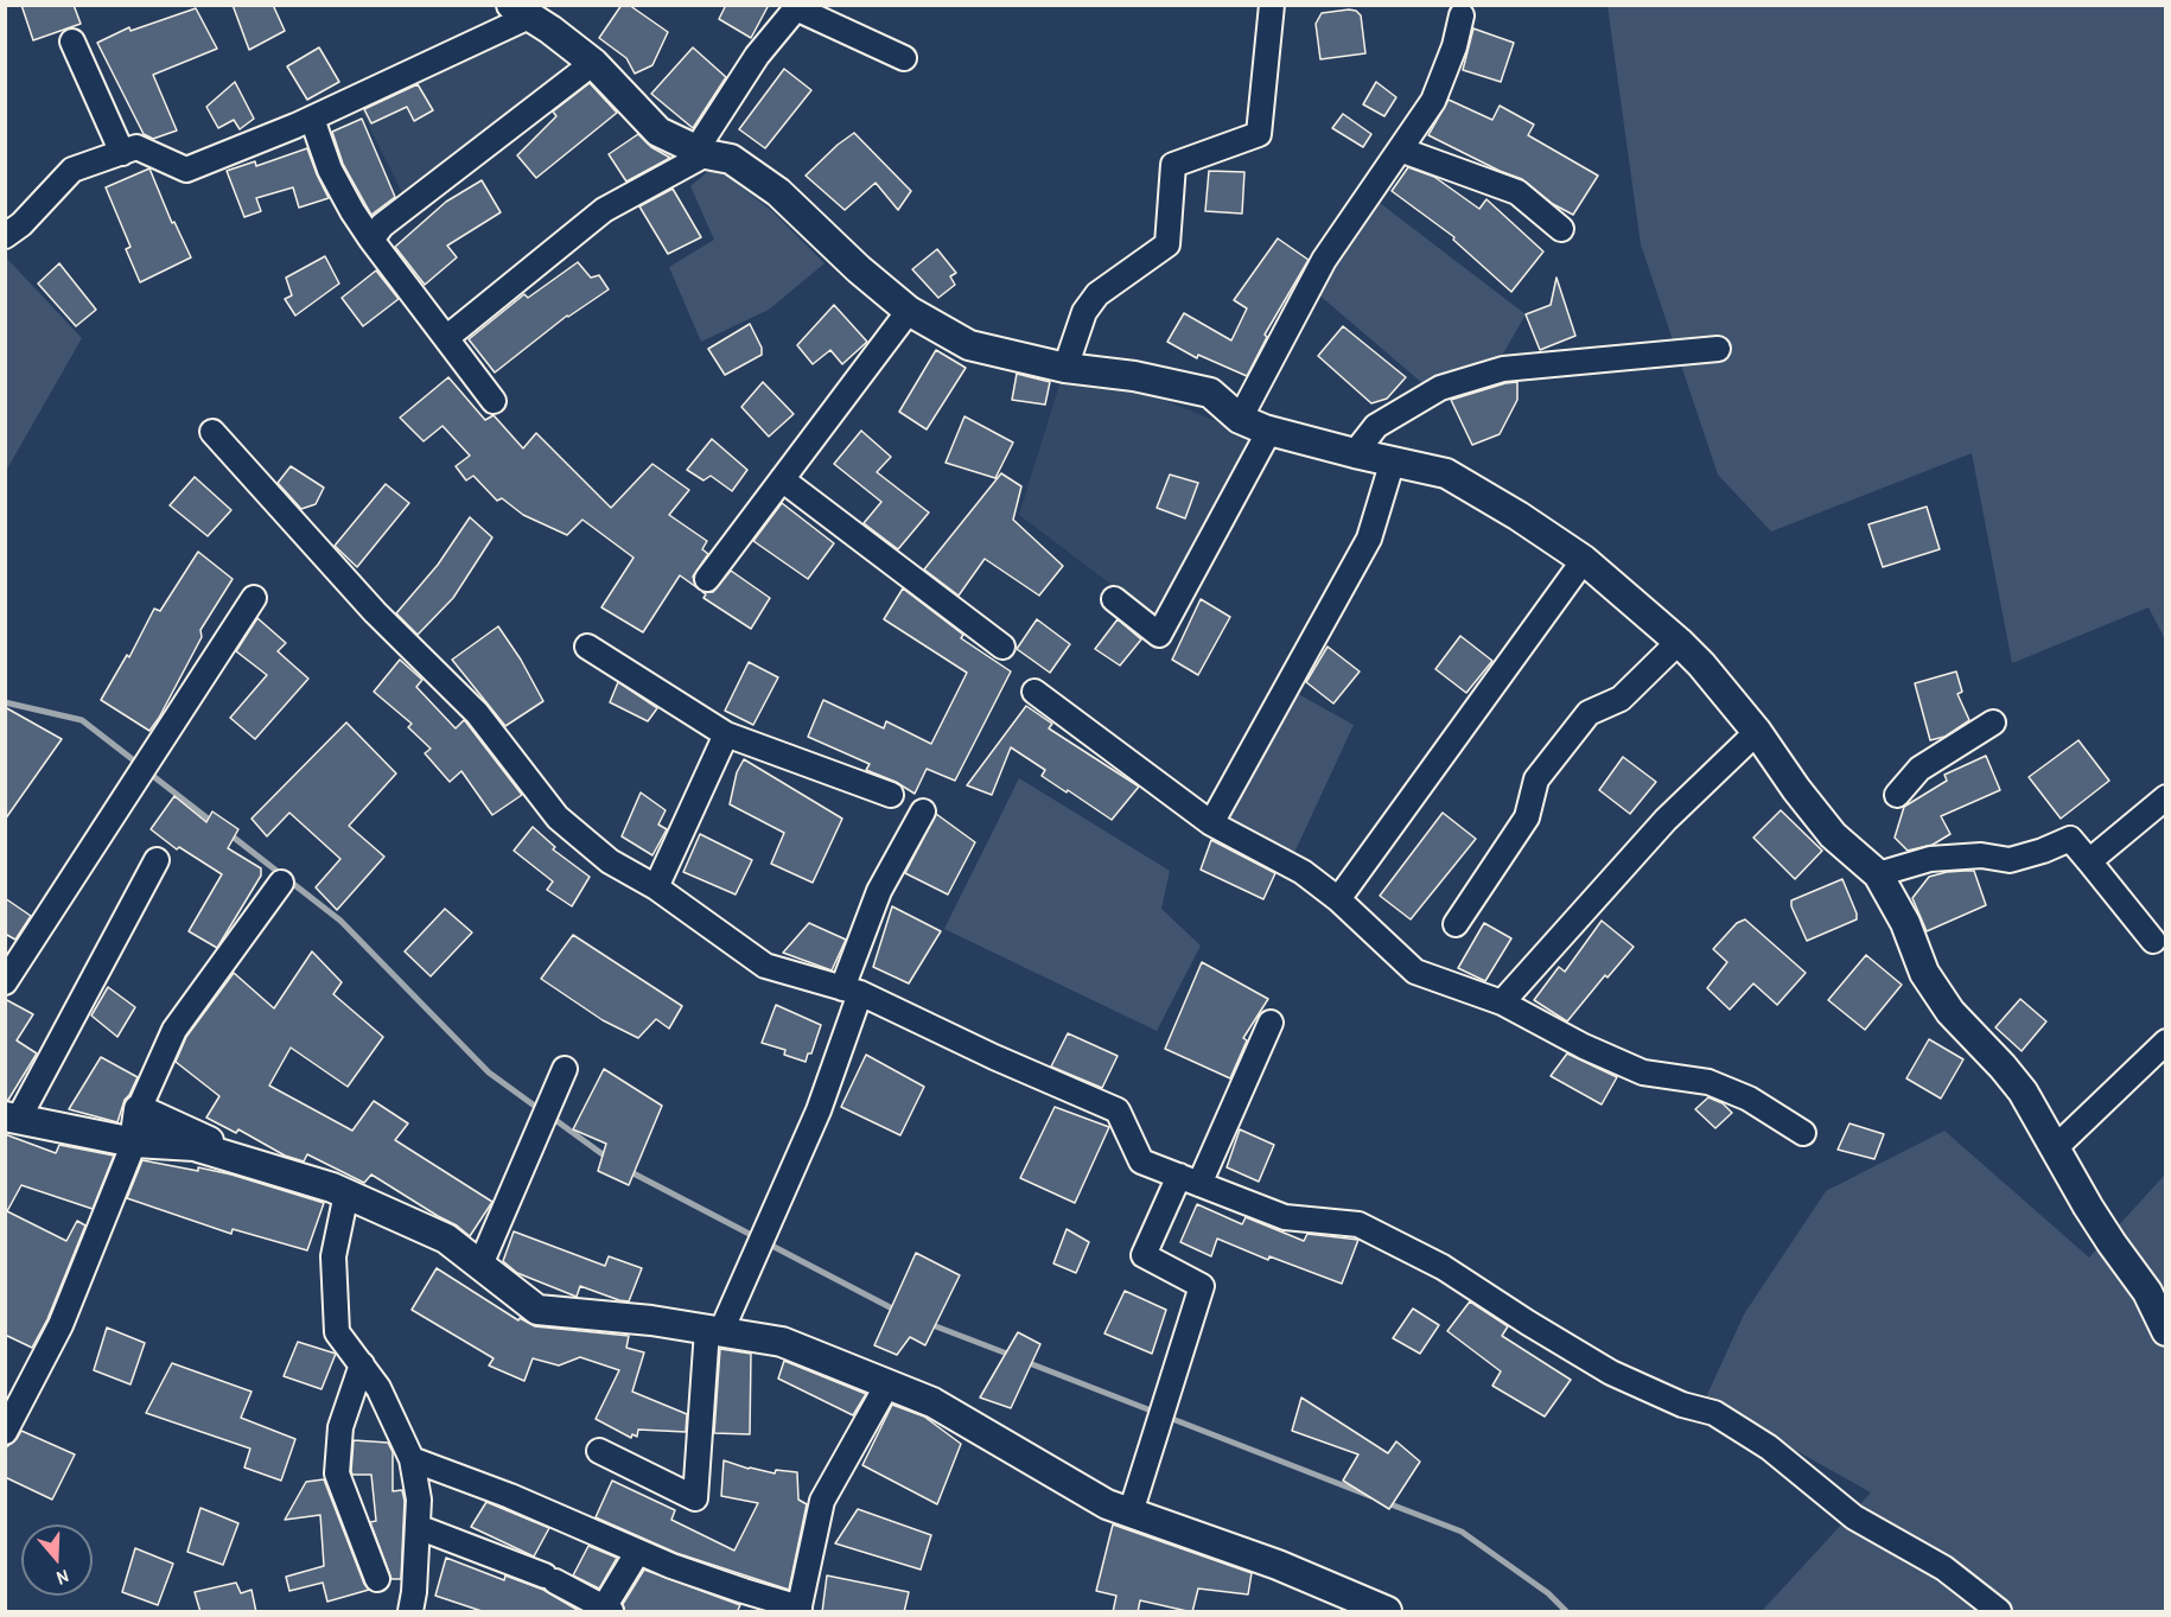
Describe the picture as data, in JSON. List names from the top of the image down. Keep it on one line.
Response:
{"north":"bottom"}
